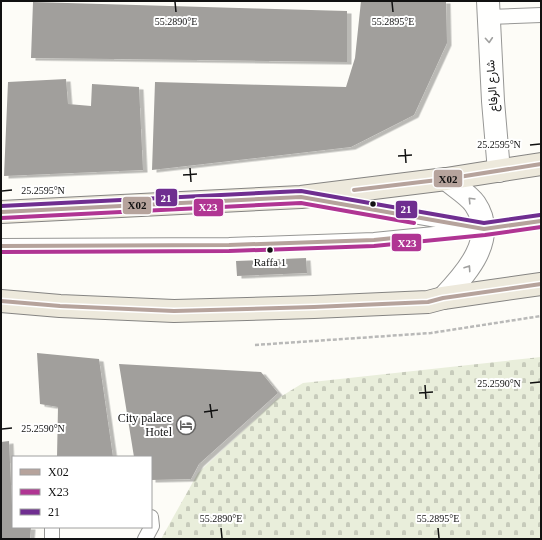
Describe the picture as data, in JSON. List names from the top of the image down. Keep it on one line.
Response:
{"streets":{"street":["شارع الرفاع"]},"one_way":["شارع الرفاع"],"places":{"other":["Raffa 1"],"hotel":["City palace Hotel"]},"lines":["transit line X02","transit line 21","transit line X23"],"legend":["X02","X23","21"],"coordinates":["55.2890°E","55.2895°E","25.2595°N","25.2590°N"]}
